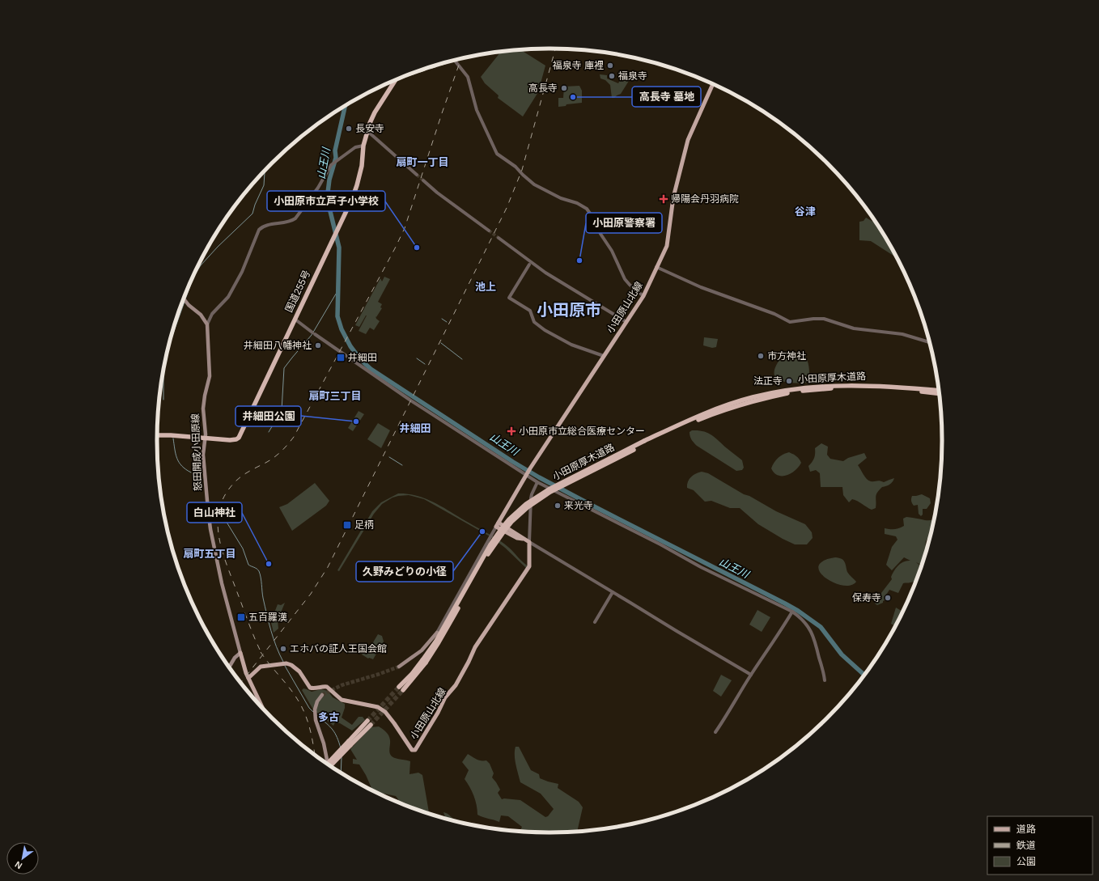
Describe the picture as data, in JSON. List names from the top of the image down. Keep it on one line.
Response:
{"streets":{"highway":["国道255号","小田原厚木道路"],"main road":["小田原山北線","怒田開成小田原線"]},"crossings":[["国道255号","怒田開成小田原線"]],"districts":["扇町一丁目","谷津","池上","小田原市","扇町三丁目","井細田","扇町五丁目","多古"],"water":["山王川"],"places":{"other":["福泉寺 庫裡","福泉寺","高長寺","高長寺 墓地","長安寺","小田原市立芦子小学校","小田原警察署","井細田八幡神社","市方神社","法正寺","井細田公園","来光寺","久野みどりの小径","白山神社","保寿寺","エホバの証人王国会館"],"health":["帰陽会丹羽病院","小田原市立総合医療センター"],"transit":["井細田","足柄","五百羅漢"]},"legend":["道路","鉄道","公園"],"north":"bottom left"}
